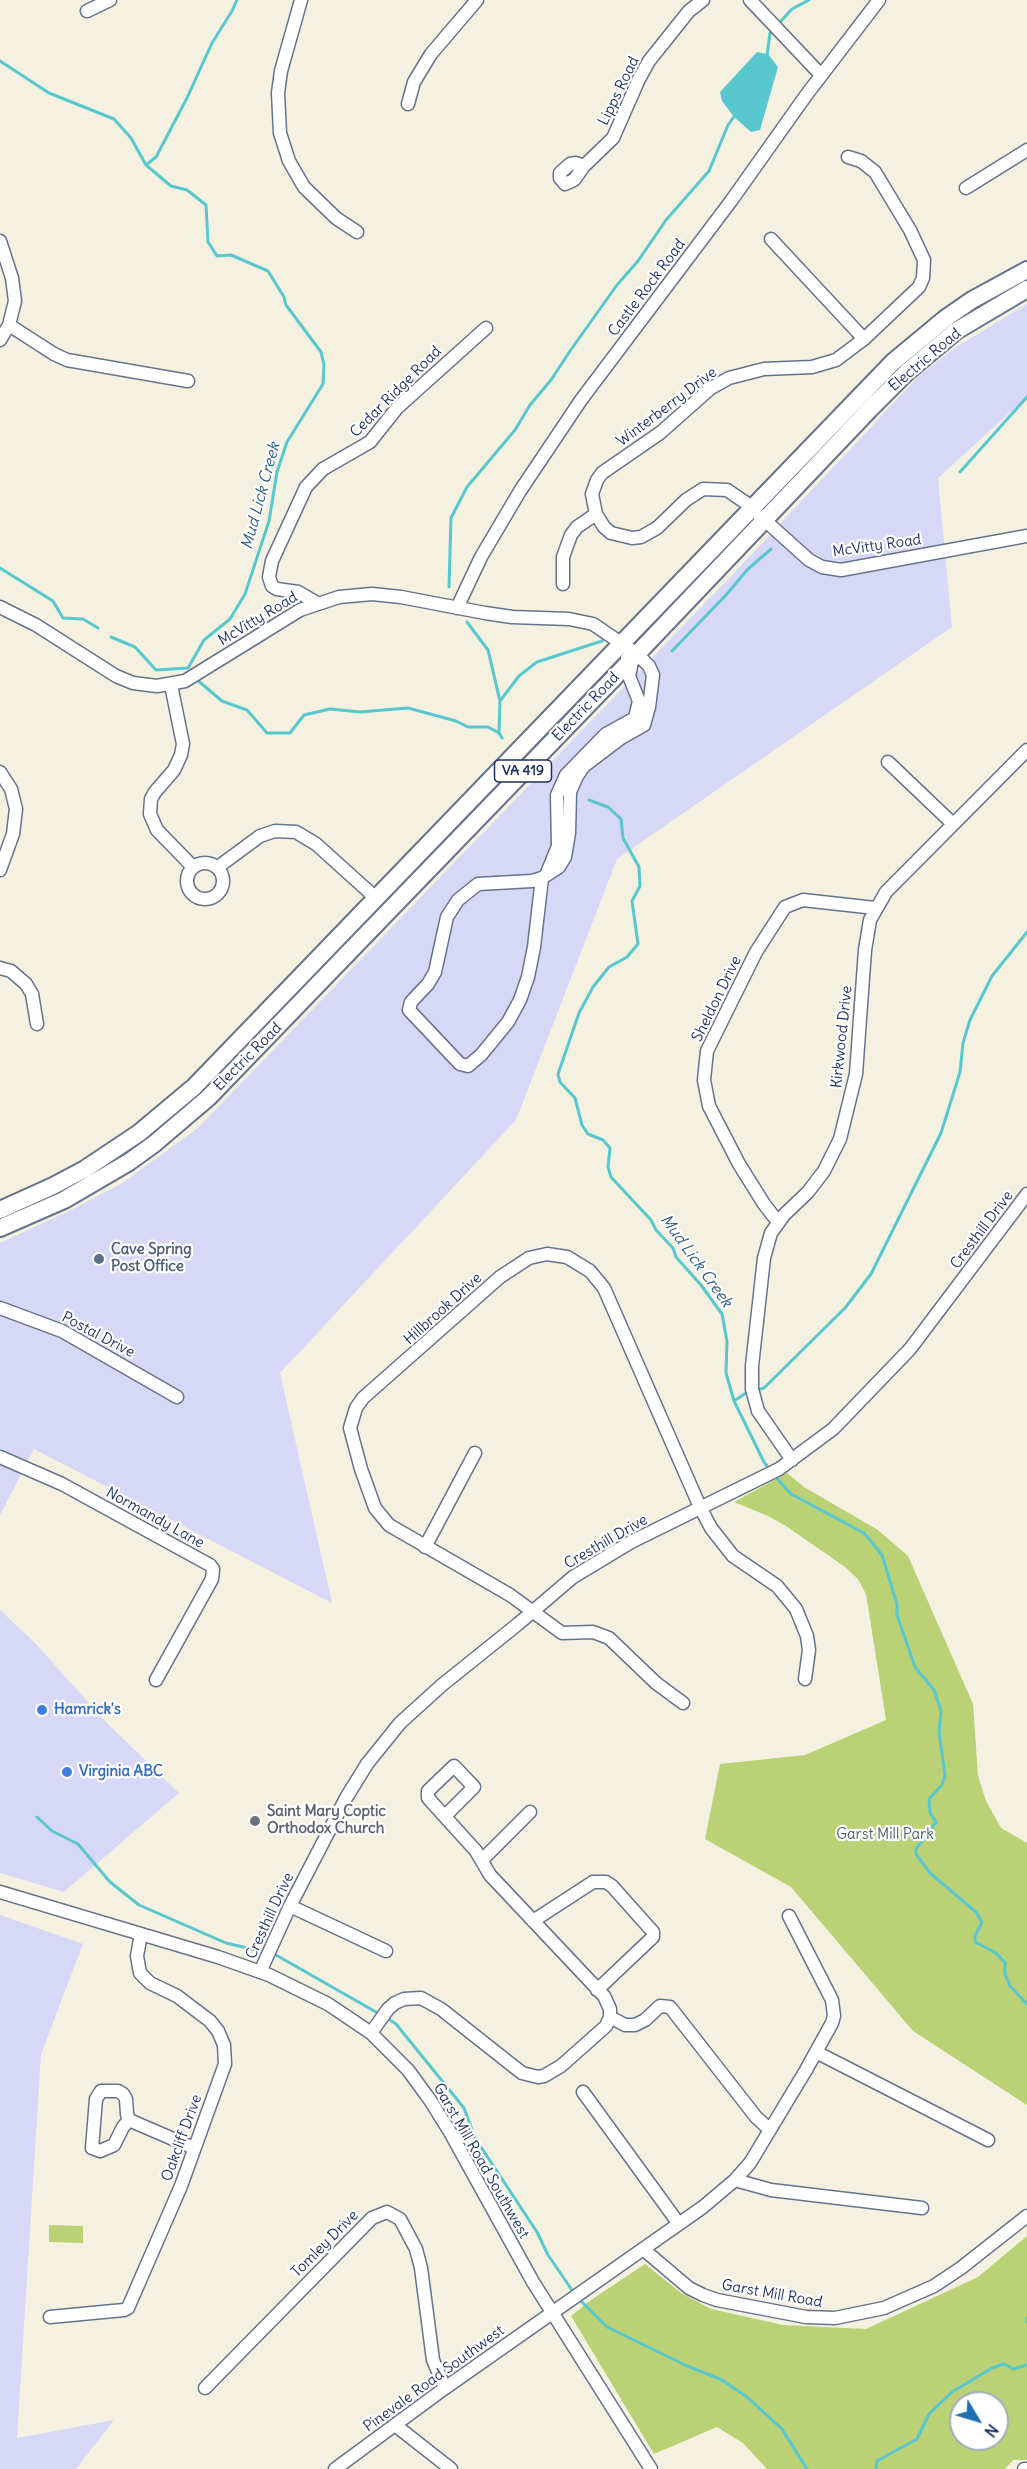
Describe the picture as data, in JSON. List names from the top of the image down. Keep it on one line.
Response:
{"streets":{"main road":["Electric Road","VA 419"],"street":["Lipps Road","Castle Rock Road","Cedar Ridge Road","Winterberry Drive","McVitty Road","Sheldon Drive","Kirkwood Drive","Cresthill Drive","Hillbrook Drive","Postal Drive","Normandy Lane","Oakcliff Drive","Garst Mill Road Southwest","Tomley Drive","Garst Mill Road","Pinevale Road Southwest"]},"crossings":[["Castle Rock Road","McVitty Road"],["Electric Road","McVitty Road"],["Cedar Ridge Road","McVitty Road"],["Sheldon Drive","Kirkwood Drive"],["Kirkwood Drive","Cresthill Drive"],["Cresthill Drive","Hillbrook Drive"],["Cresthill Drive","Garst Mill Road Southwest"],["Oakcliff Drive","Garst Mill Road Southwest"],["Garst Mill Road Southwest","Pinevale Road Southwest"],["Tomley Drive","Pinevale Road Southwest"]],"water":["Mud Lick Creek"],"parks":["Garst Mill Park"],"places":["Cave Spring Post Office","Hamrick's","Virginia ABC","Saint Mary Coptic Orthodox Church"],"north":"bottom right"}
